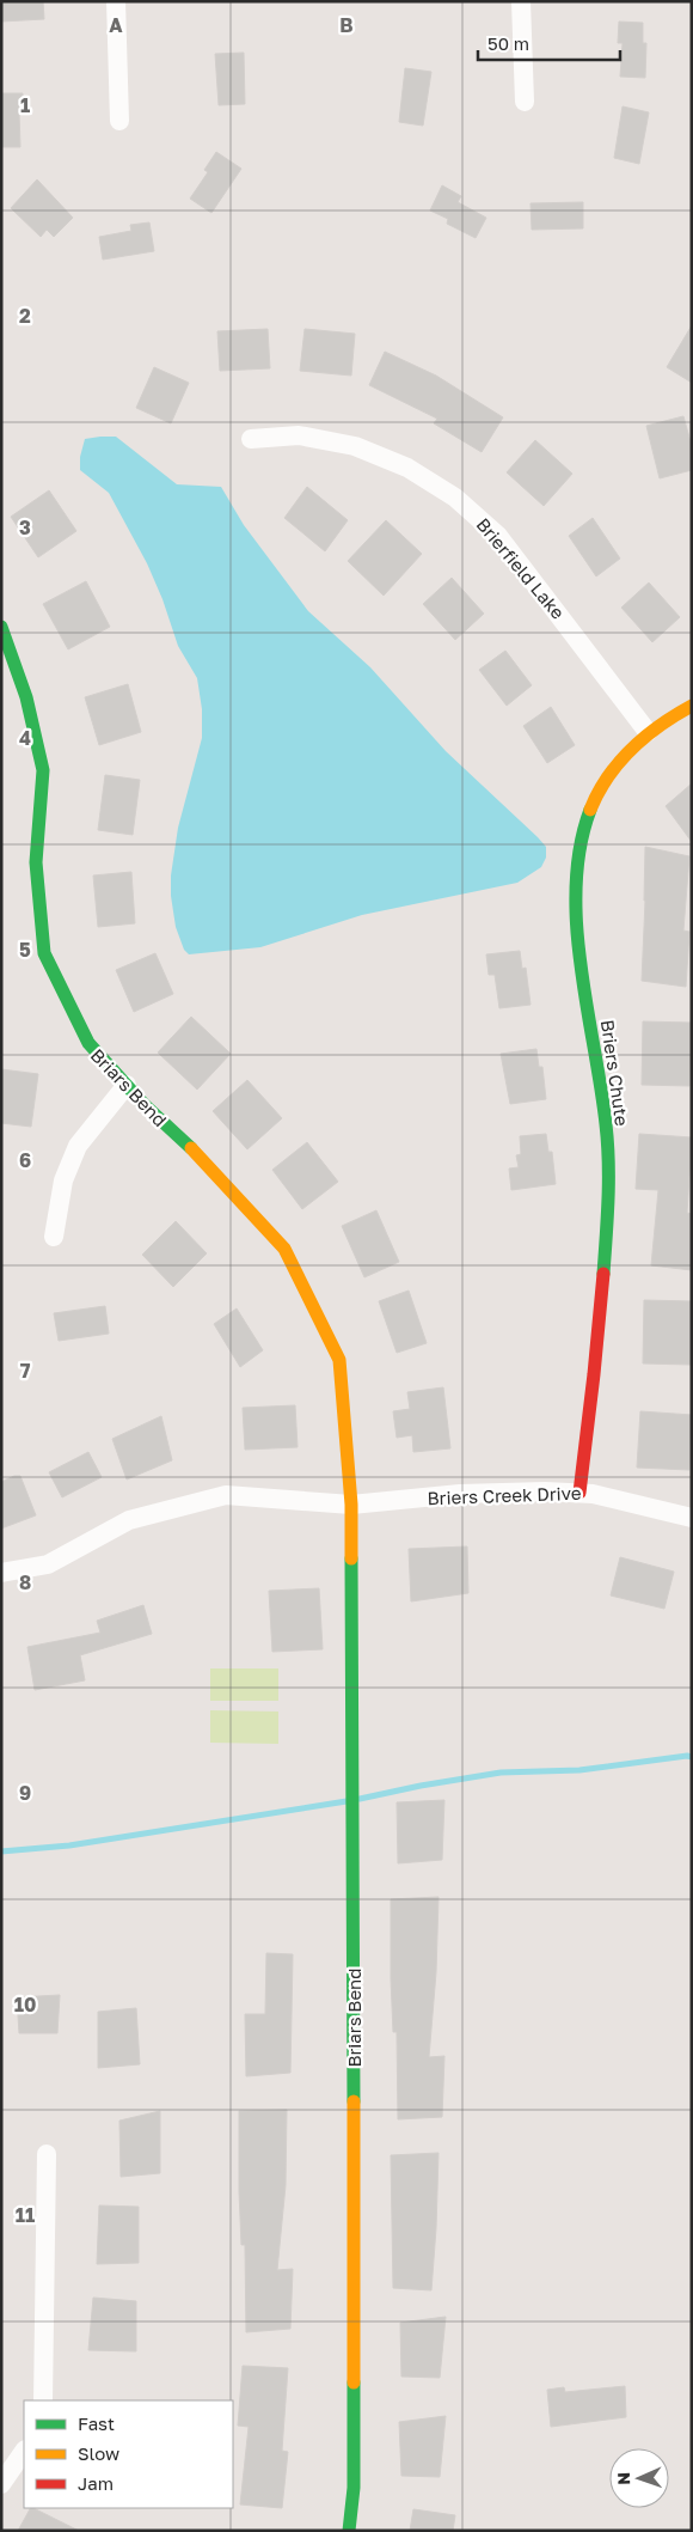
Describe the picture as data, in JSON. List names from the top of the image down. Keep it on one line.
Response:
{"streets":{"street":["Brierfield Lake","Briers Chute","Briars Bend","Briers Creek Drive"]},"crossings":[["Brierfield Lake","Briers Chute"],["Briers Chute","Briers Creek Drive"],["Briars Bend","Briers Creek Drive"]],"legend":["Fast","Slow","Jam"],"scale_bar":"50 m","north":"left","grid":{"columns":["A","B"],"rows":["1","2","3","4","5","6","7","8","9","10","11"]}}
